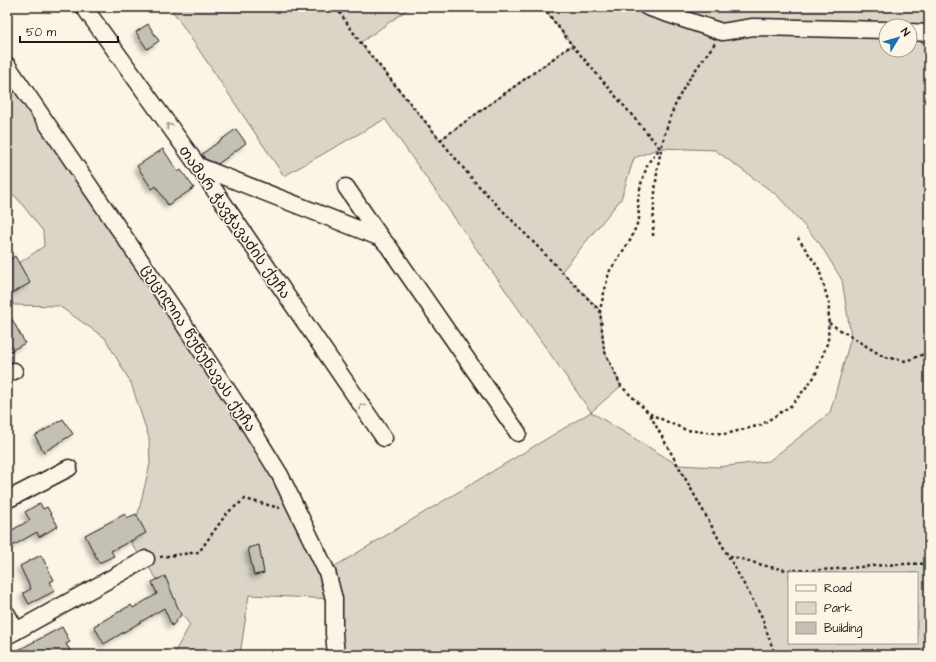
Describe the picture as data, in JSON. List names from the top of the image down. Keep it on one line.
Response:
{"streets":{"street":["თამარ ჭავჭავაძის ქუჩა","ცეცილია წუწუნავას ქუჩა"]},"legend":["Road","Park","Building"],"scale_bar":"50 m","north":"top right"}
